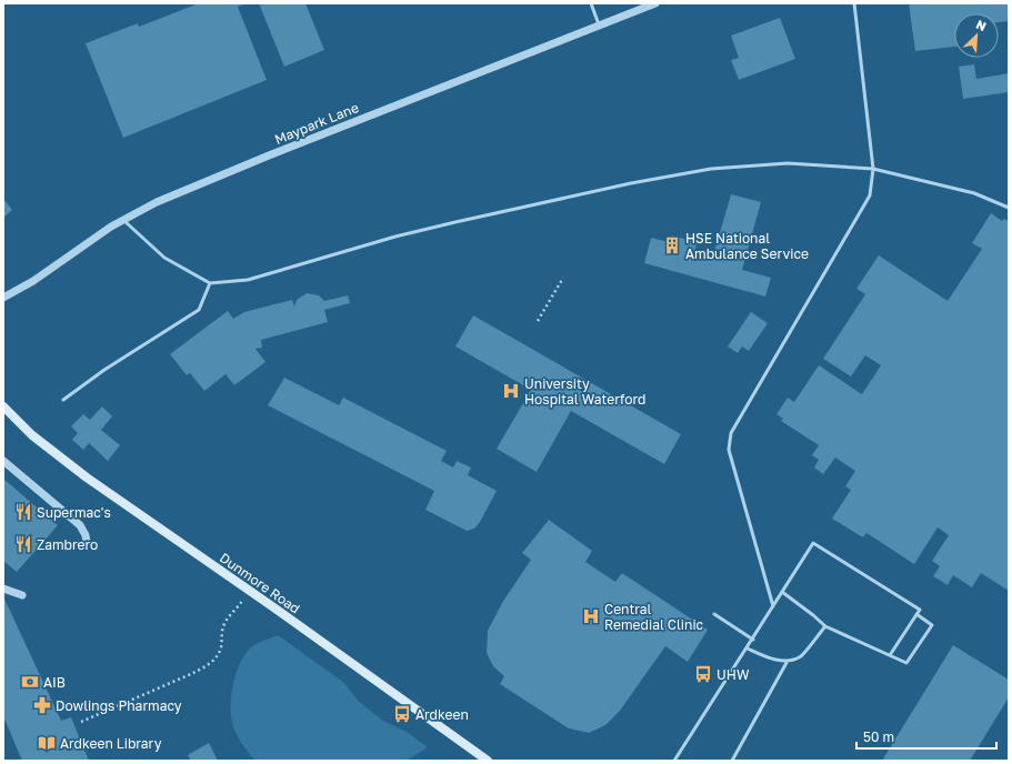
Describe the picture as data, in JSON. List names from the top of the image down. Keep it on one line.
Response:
{"streets":{"main road":["Dunmore Road"],"street":["Maypark Lane"]},"places":{"building":["HSE National Ambulance Service"],"hospital":["University Hospital Waterford","Central Remedial Clinic"],"restaurant":["Supermac's","Zambrero"],"bus stop":["UHW","Ardkeen"],"bank":["AIB"],"pharmacy":["Dowlings Pharmacy"],"library":["Ardkeen Library"]},"scale_bar":"50 m","north":"top right"}
